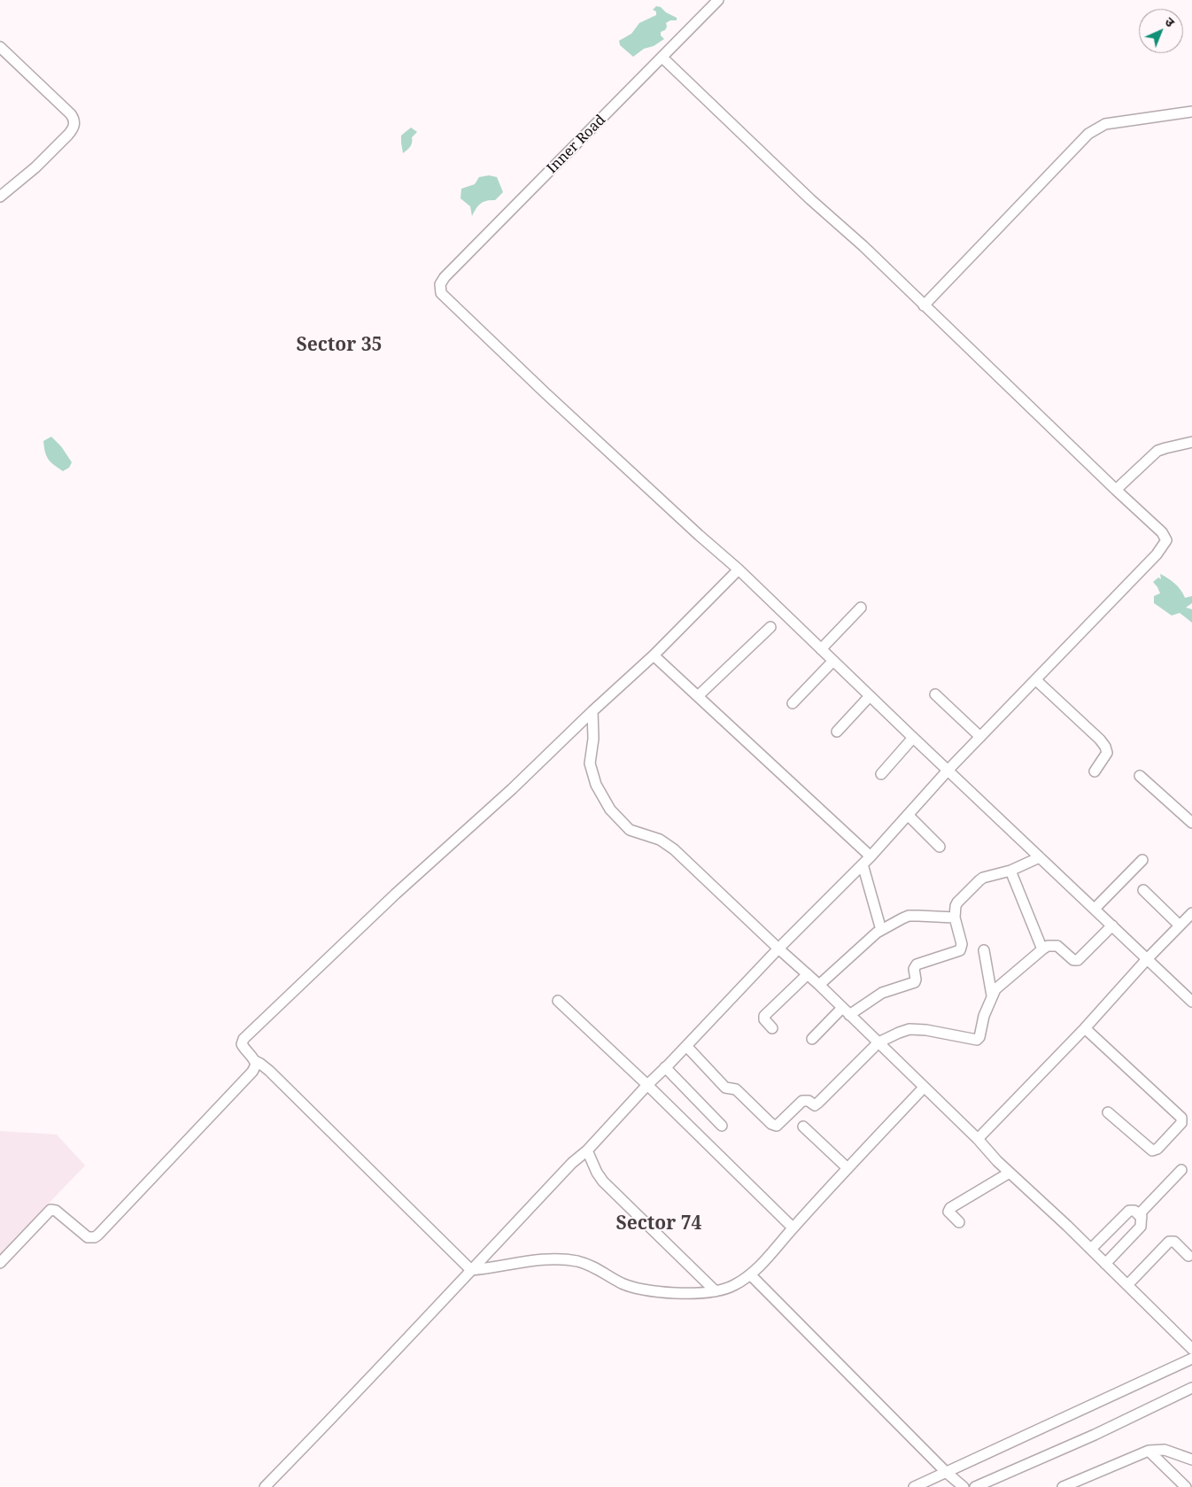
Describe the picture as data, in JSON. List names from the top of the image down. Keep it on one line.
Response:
{"streets":{"street":["Inner Road"]},"districts":["Sector 35","Sector 74"],"north":"top right"}
